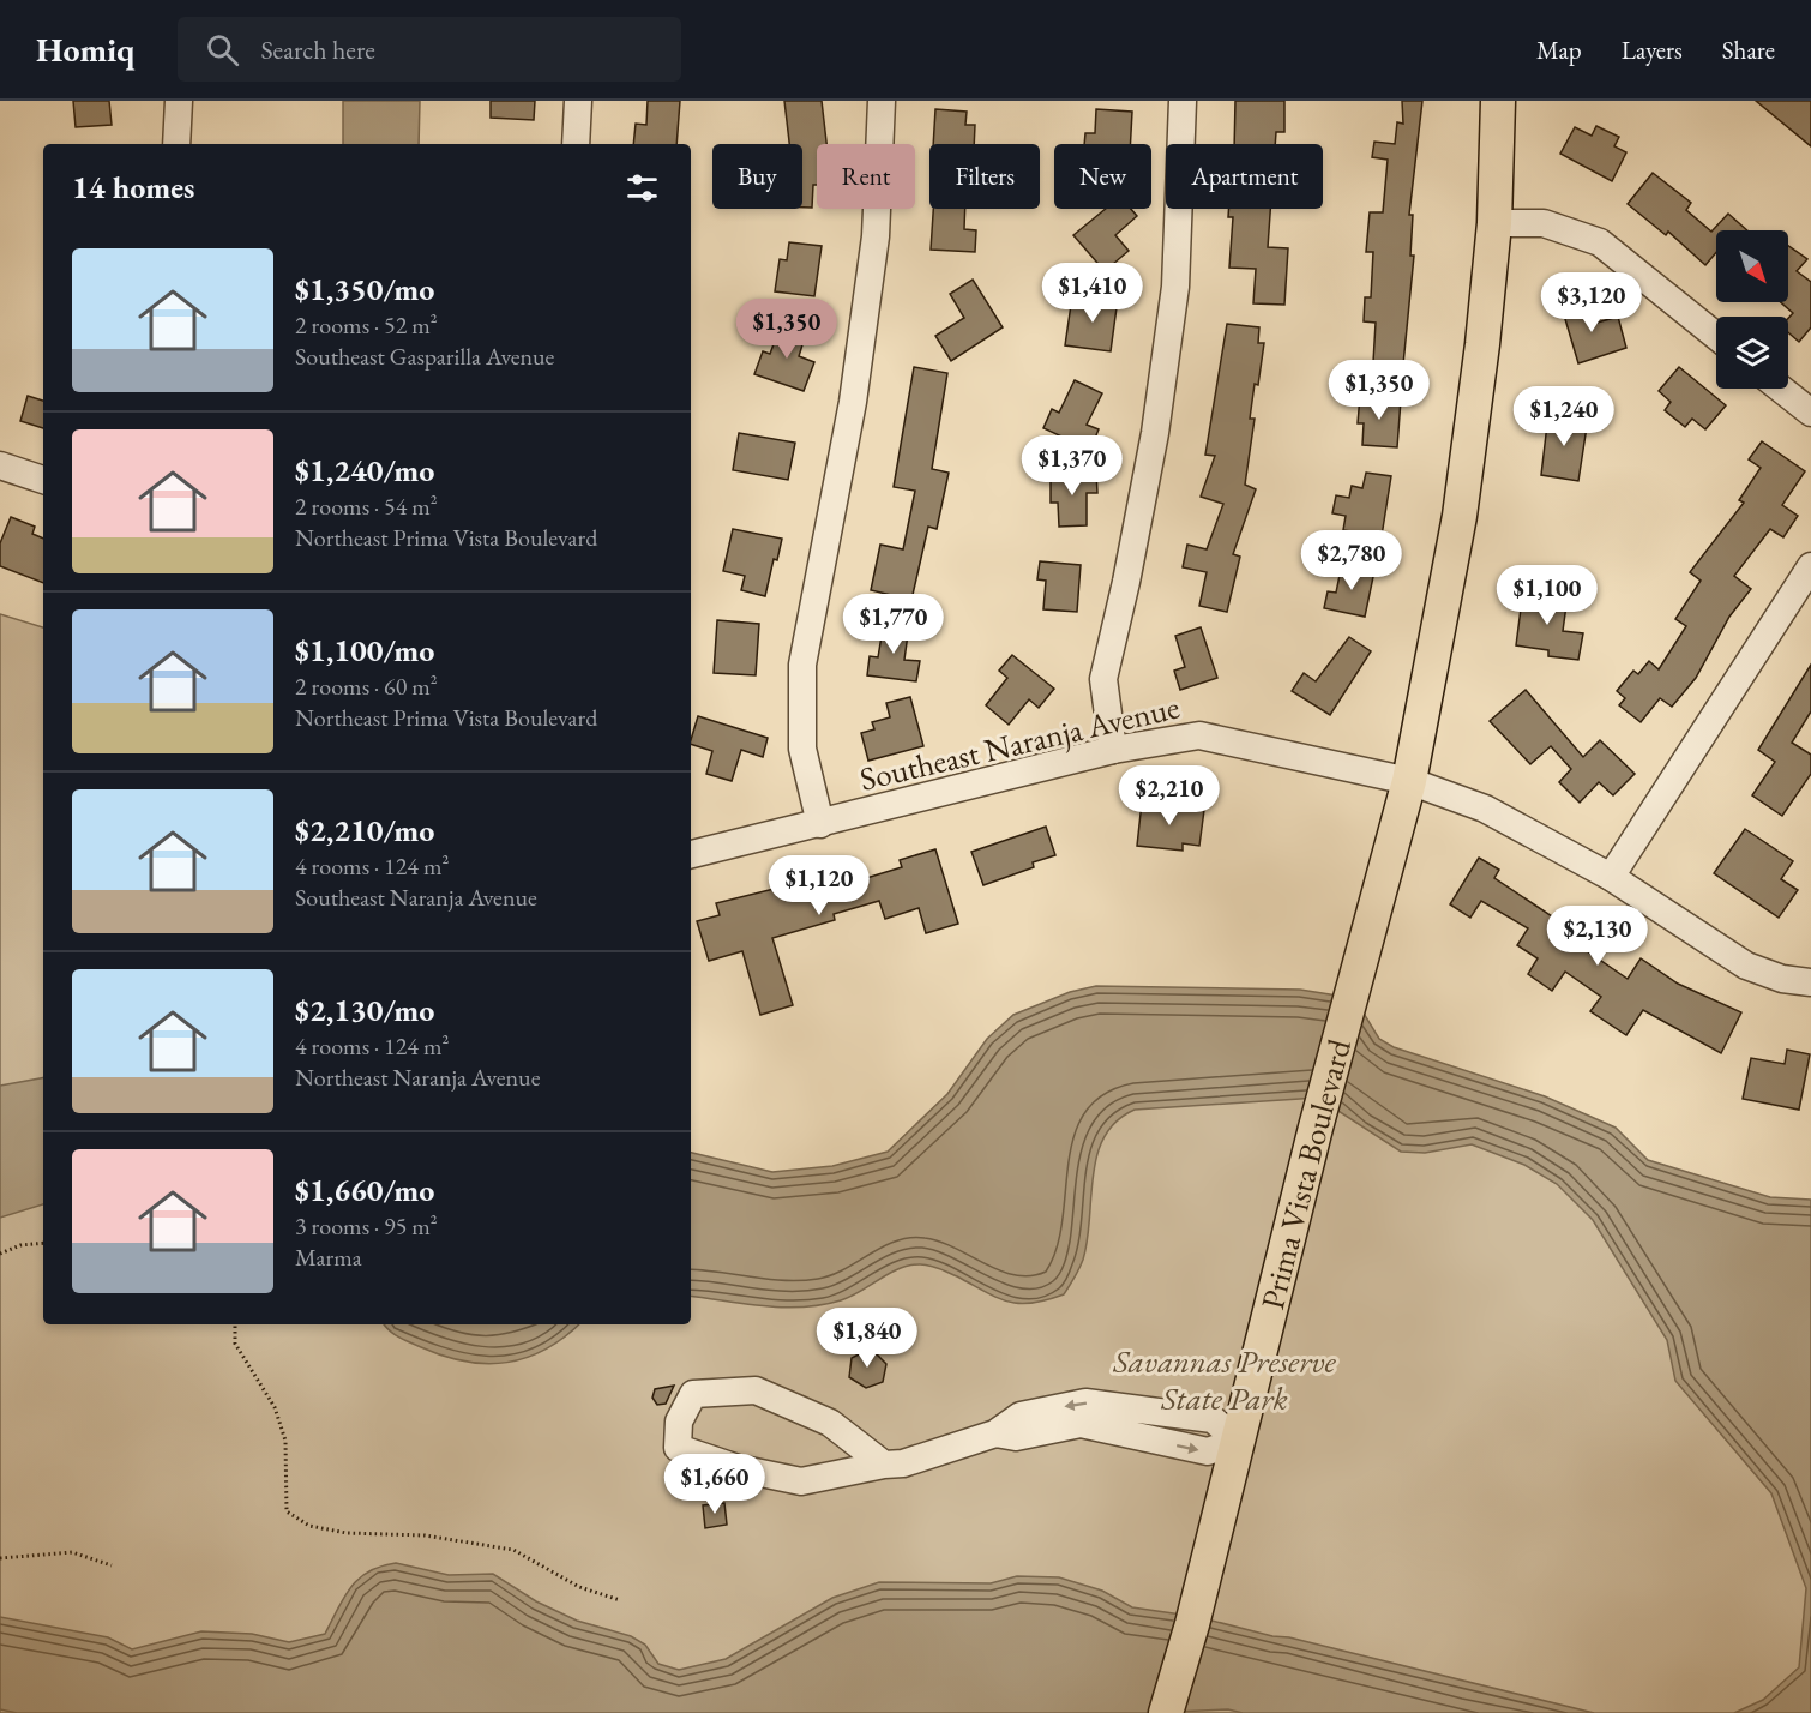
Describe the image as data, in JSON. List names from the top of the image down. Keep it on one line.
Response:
{"streets":{"main road":["Prima Vista Boulevard"],"street":["Southeast Naranja Avenue"]},"crossings":[["Southeast Naranja Avenue","Prima Vista Boulevard"]],"parks":["Savannas Preserve State Park"],"north":"bottom right","page":{"header":"Homiq","search":"Search here","nav":["Map","Layers","Share"],"chip":["Buy","Rent","Filters","New","Apartment"],"heading":"14 homes","list":[{"name":"$1,350/mo","note":"2 rooms · 52 m² · Southeast Gasparilla Avenue"},{"name":"$1,240/mo","note":"2 rooms · 54 m² · Northeast Prima Vista Boulevard"},{"name":"$1,100/mo","note":"2 rooms · 60 m² · Northeast Prima Vista Boulevard"},{"name":"$2,210/mo","note":"4 rooms · 124 m² · Southeast Naranja Avenue"},{"name":"$2,130/mo","note":"4 rooms · 124 m² · Northeast Naranja Avenue"},{"name":"$1,660/mo","note":"3 rooms · 95 m² · Marma"}],"price":["$1,410","$3,120","$1,350","$1,350","$1,240","$1,370","$2,780","$1,100","$1,770","$2,210","$1,120","$2,130","$1,840","$1,660"]}}
